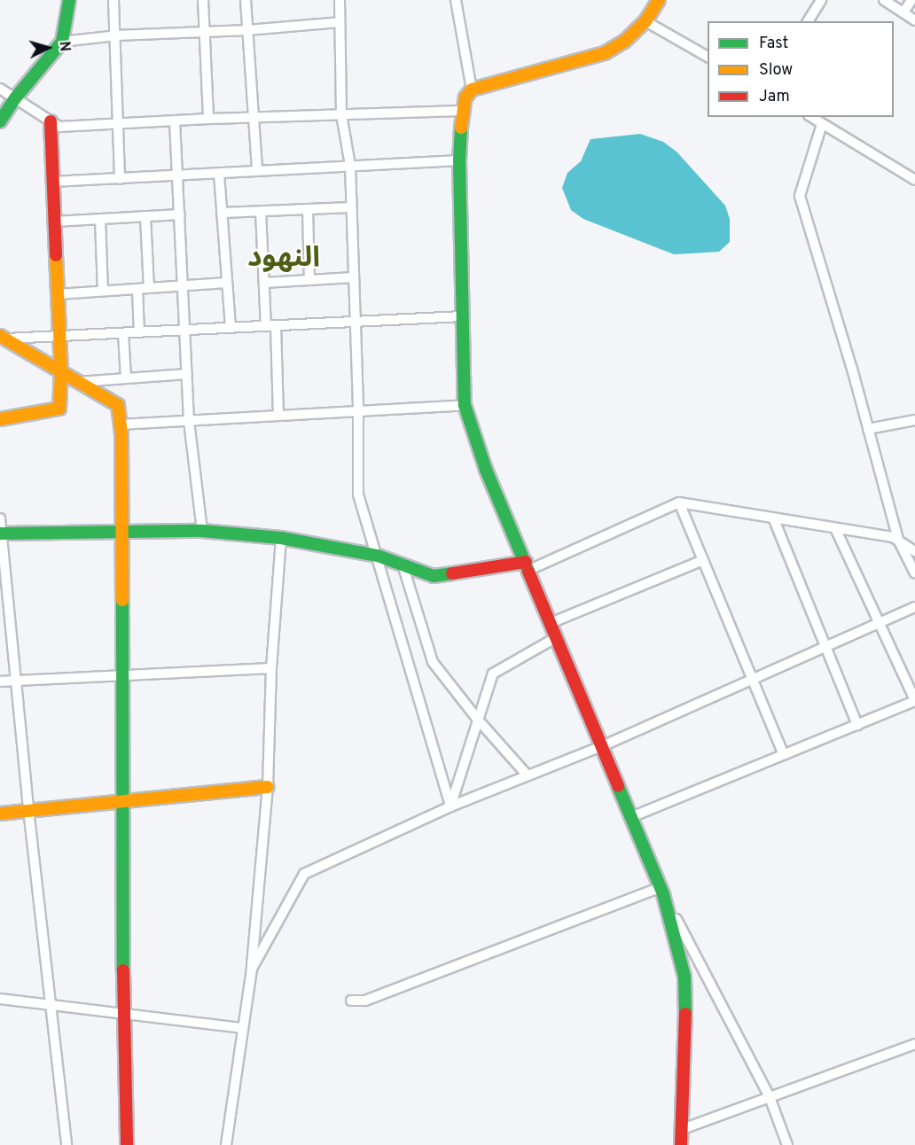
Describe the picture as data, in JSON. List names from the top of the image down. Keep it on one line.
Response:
{"districts":["النهود"],"legend":["Fast","Slow","Jam"],"north":"right"}
